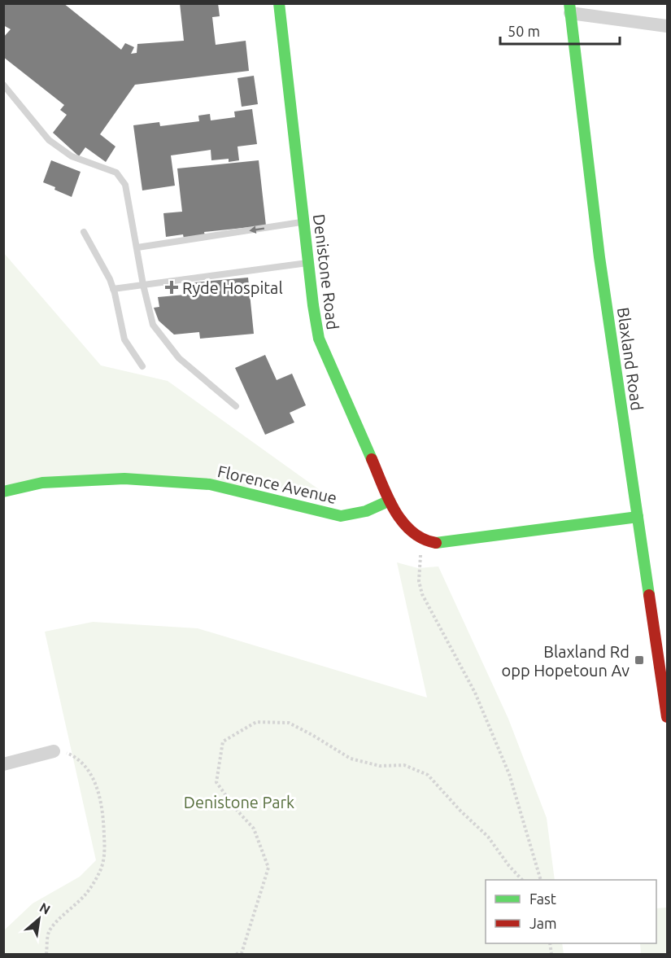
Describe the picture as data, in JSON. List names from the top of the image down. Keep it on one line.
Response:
{"streets":{"street":["Denistone Road","Blaxland Road","Florence Avenue"]},"crossings":[["Denistone Road","Florence Avenue"]],"parks":["Denistone Park"],"places":{"health":["Ryde Hospital"],"transit":["Blaxland Rd opp Hopetoun Av"]},"legend":["Fast","Jam"],"scale_bar":"50 m","north":"top right"}
